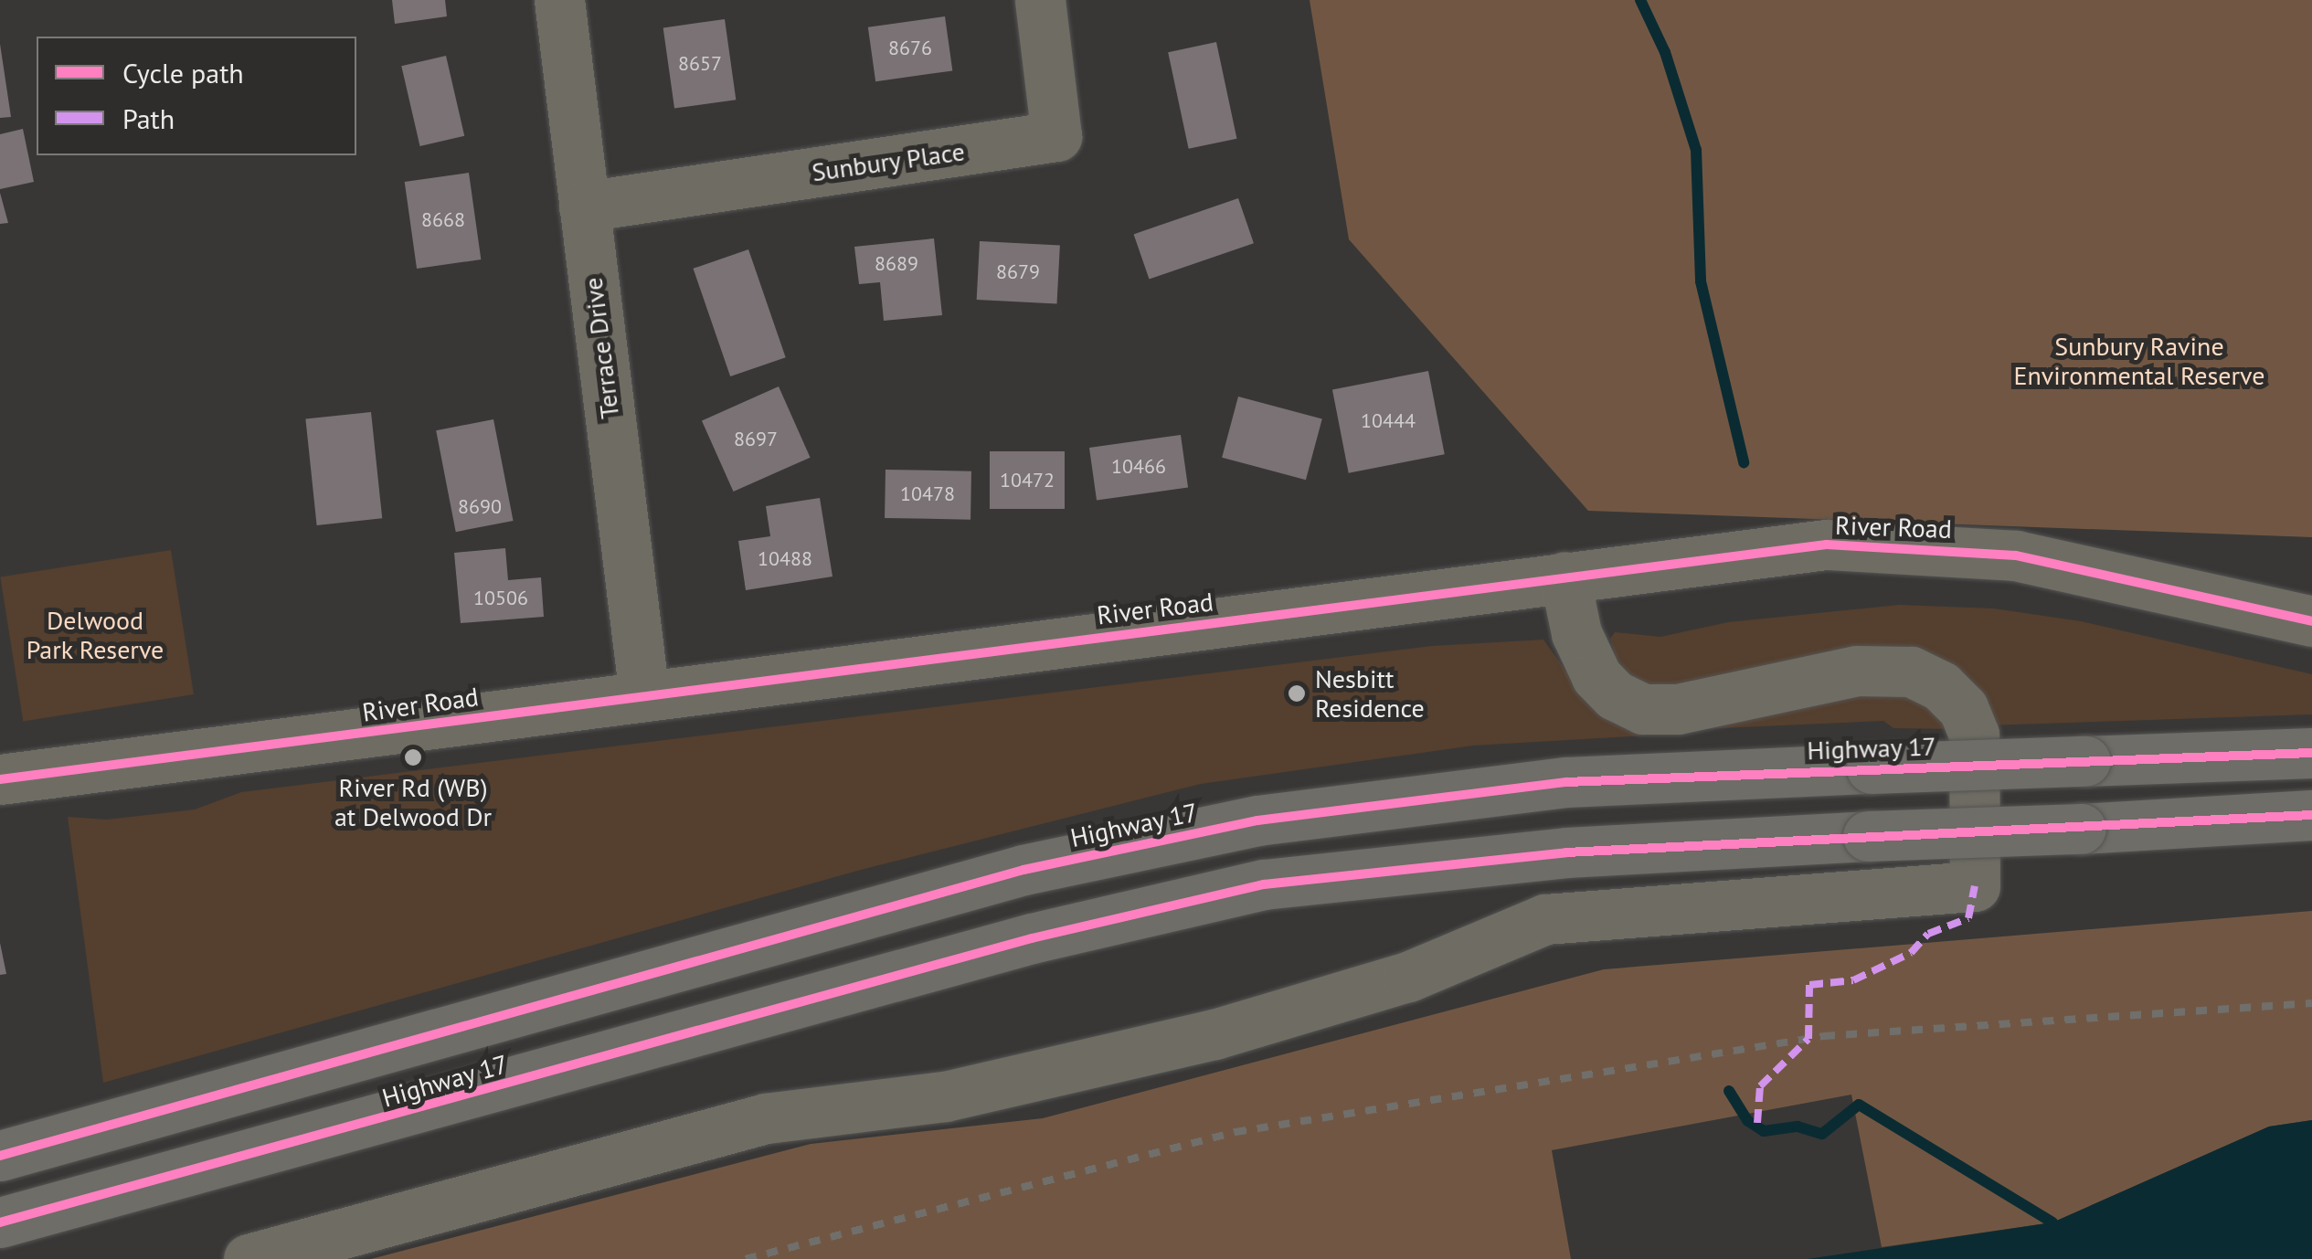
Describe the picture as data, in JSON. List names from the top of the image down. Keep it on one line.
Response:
{"streets":{"highway":["Highway 17"],"street":["Sunbury Place","Terrace Drive","River Road"]},"crossings":[["Sunbury Place","Terrace Drive"],["Terrace Drive","River Road"]],"parks":["Sunbury Ravine Environmental Reserve","Delwood Park Reserve"],"places":["Nesbitt Residence","River Rd (WB) at Delwood Dr"],"house_numbers":["8676","8657","8668","8689","8679","10444","8697","10466","10472","10478","8690","10488","10506"],"legend":["Cycle path","Path"]}
